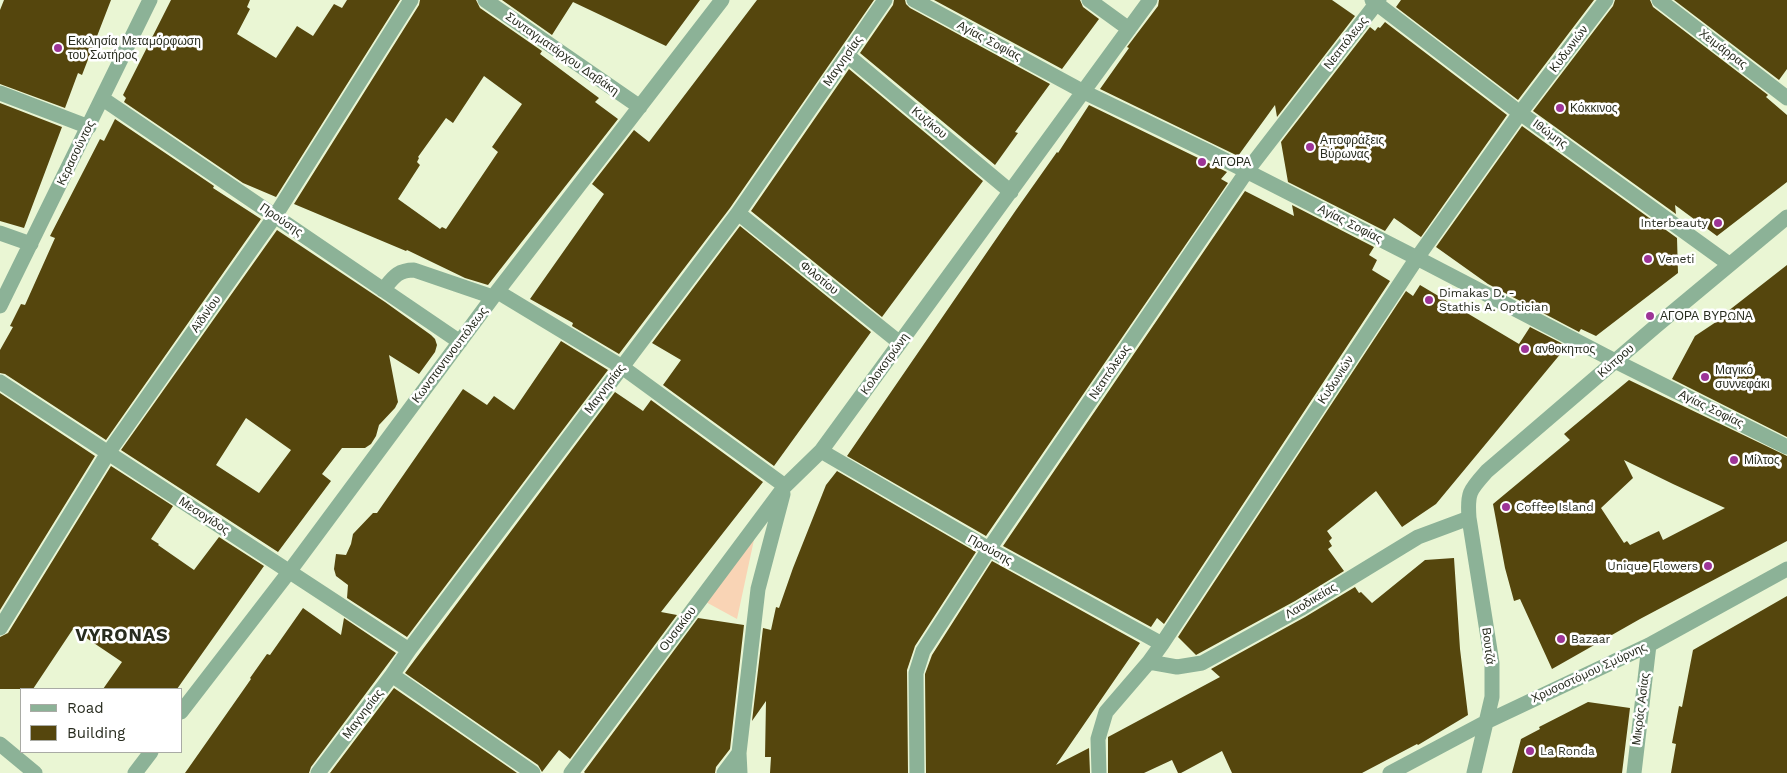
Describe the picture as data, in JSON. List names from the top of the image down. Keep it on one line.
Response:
{"streets":{"street":["Αγίας Σοφίας","Νεαπόλεως","Κυδωνιών","Χειμάρρας","Συνταγματάρχου Δαβάκη","Μαγνησίας","Κυζίκου","Ιθώμης","Κερασούντος","Προύσης","Φιλοτίου","Αϊδινίου","Κωνσταντινουπόλεως","Κύπρου","Κολοκοτρώνη","Μεσογίδος","Λαοδικείας","Ουσακίου","Βουτζά","Χρυσοστόμου Σμύρνης","Μικράς Ασίας"]},"crossings":[["Αγίας Σοφίας","Νεαπόλεως"],["Αγίας Σοφίας","Κυδωνιών"],["Αγίας Σοφίας","Κύπρου"],["Αγίας Σοφίας","Κολοκοτρώνη"],["Νεαπόλεως","Ιθώμης"],["Νεαπόλεως","Προύσης"],["Κυδωνιών","Ιθώμης"],["Κυδωνιών","Προύσης"],["Κυδωνιών","Λαοδικείας"],["Συνταγματάρχου Δαβάκη","Κωνσταντινουπόλεως"],["Μαγνησίας","Κυζίκου"],["Μαγνησίας","Φιλοτίου"],["Μαγνησίας","Μεσογίδος"],["Κυζίκου","Κολοκοτρώνη"],["Ιθώμης","Κύπρου"],["Κερασούντος","Προύσης"],["Προύσης","Αϊδινίου"],["Προύσης","Κωνσταντινουπόλεως"],["Προύσης","Κολοκοτρώνη"],["Φιλοτίου","Κολοκοτρώνη"],["Αϊδινίου","Μεσογίδος"],["Κωνσταντινουπόλεως","Μεσογίδος"],["Κύπρου","Λαοδικείας"],["Κύπρου","Βουτζά"],["Κολοκοτρώνη","Ουσακίου"],["Λαοδικείας","Βουτζά"],["Βουτζά","Χρυσοστόμου Σμύρνης"],["Χρυσοστόμου Σμύρνης","Μικράς Ασίας"]],"districts":["VYRONAS"],"places":["Εκκλησία Μεταμόρφωση του Σωτήρος","Κόκκινος","Αποφράξεις Βύρωνας","ΑΓΟΡΑ","Interbeauty","Veneti","Dimakas D. - Stathis A. Optician","ΑΓΟΡΑ ΒΥΡΩΝΑ","ανθοκηπος","Μαγικό συννεφάκι","Μίλτος","Coffee Island","Unique Flowers","Bazaar","La Ronda"],"legend":["Road","Building"]}
